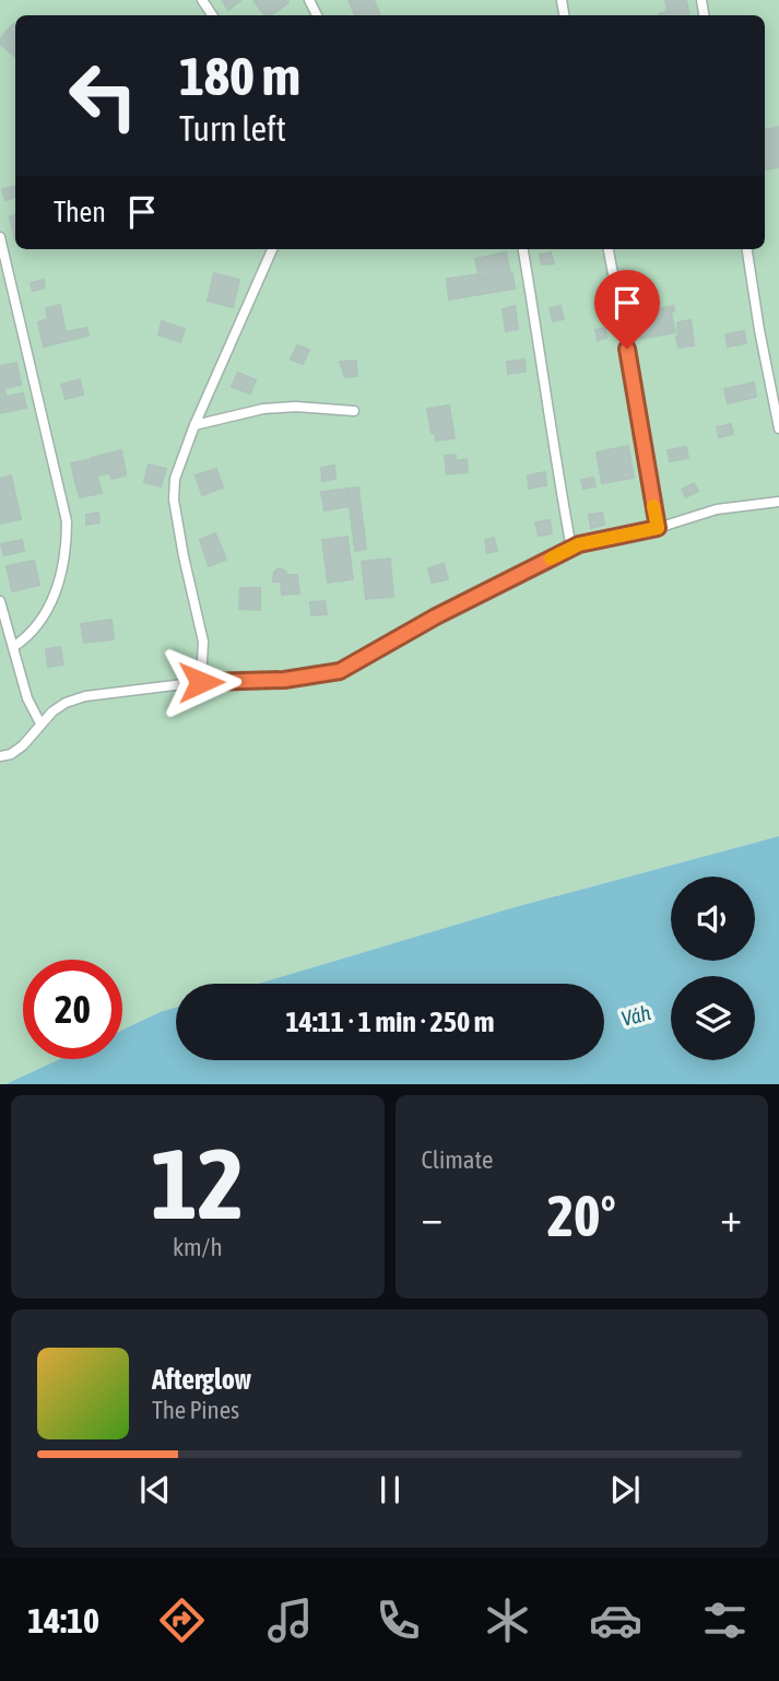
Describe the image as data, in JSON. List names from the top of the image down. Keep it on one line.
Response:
{"water":["Váh"],"page":{"turn":["180 m","Turn left"],"then":"Then","limit":"20","trip":"14:11 · 1 min · 250 m","tile":[["12","km/h"],"Climate"],"heat":["−","20°","+"],"song":["Afterglow","The Pines"],"tabs":"14:10"}}
